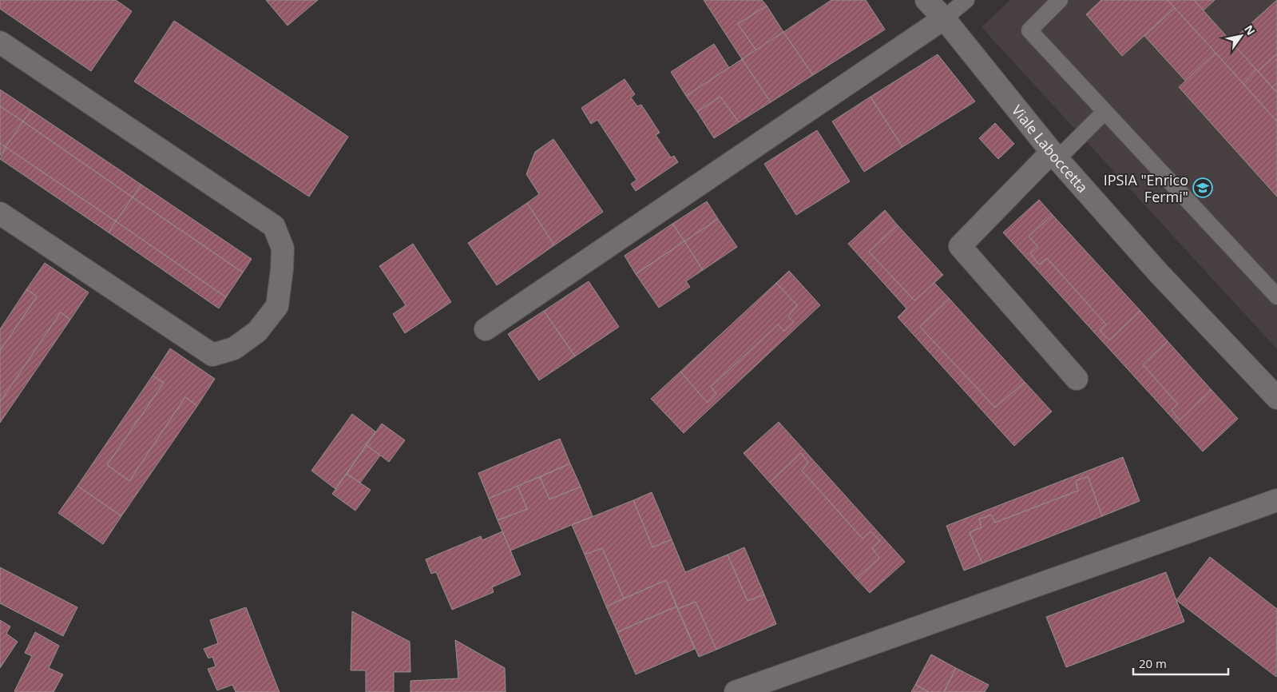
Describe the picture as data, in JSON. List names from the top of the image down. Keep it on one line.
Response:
{"streets":{"street":["Viale Laboccetta"]},"places":{"school or university":["IPSIA \"Enrico Fermi\""]},"scale_bar":"20 m","north":"top right"}
